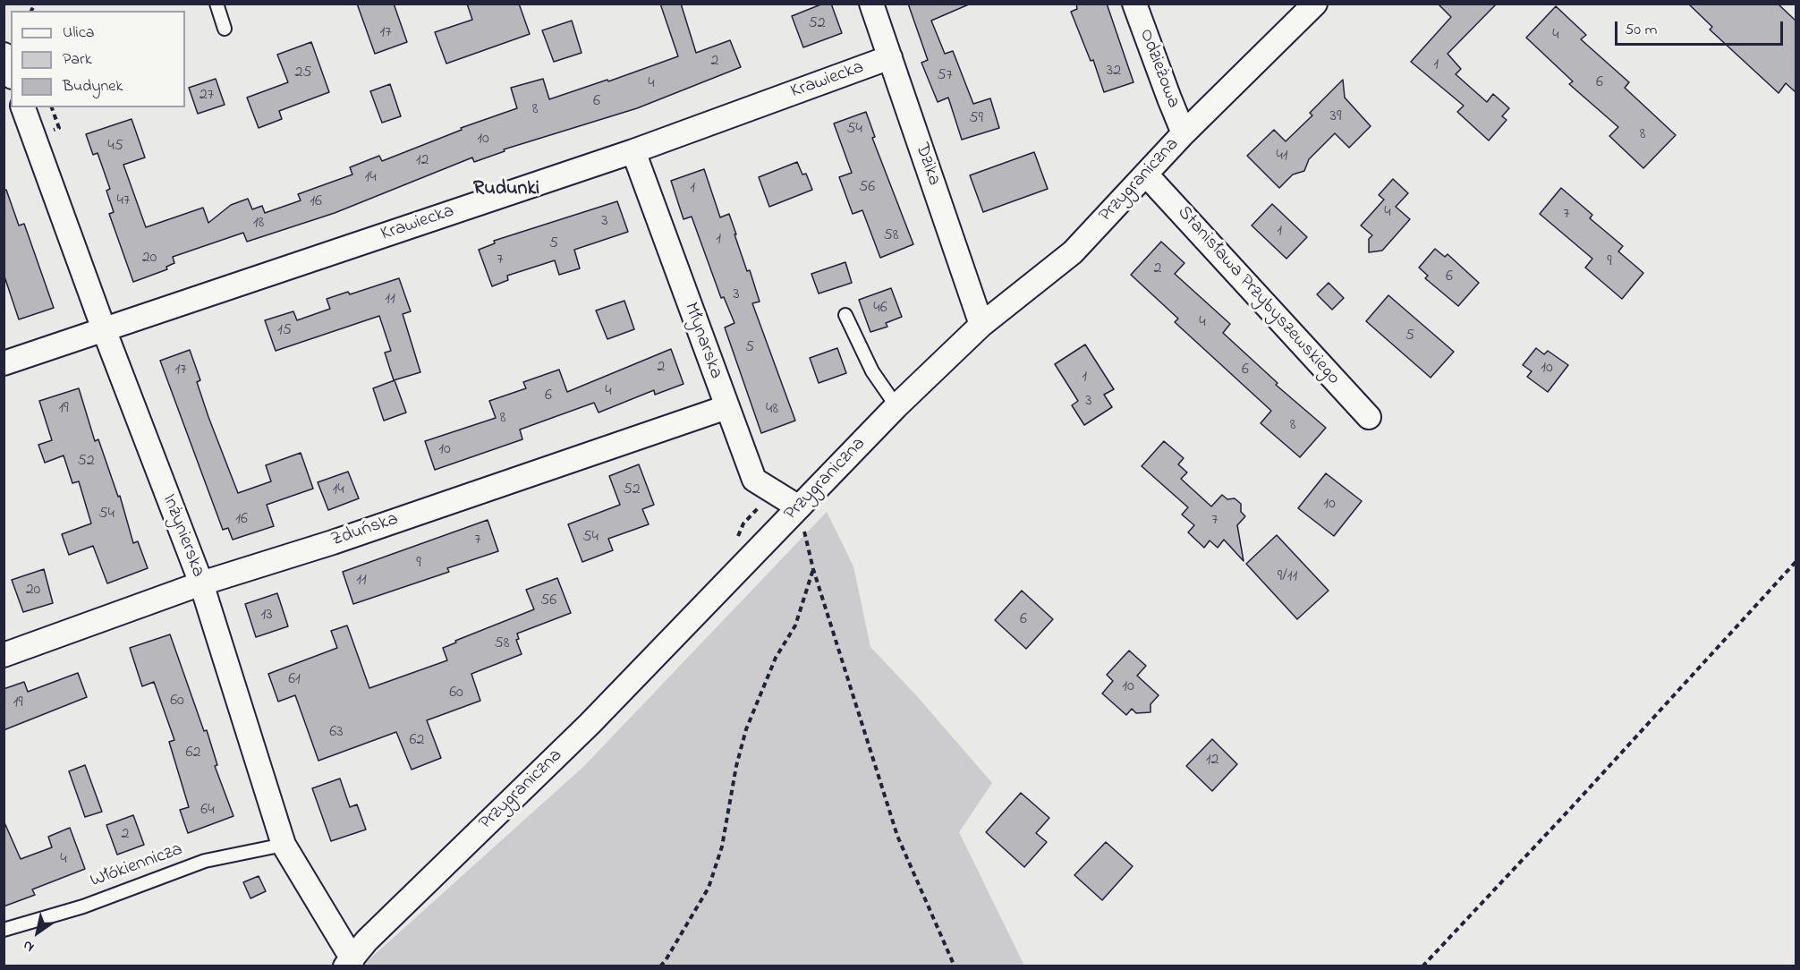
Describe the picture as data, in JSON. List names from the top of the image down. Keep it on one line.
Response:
{"streets":{"street":["Odzieżowa","Krawiecka","Dzika","Przygraniczna","Stanisława Przybyszewskiego","Młynarska","Zduńska","Inżynierska"],"lane":["Włókiennicza"]},"crossings":[["Odzieżowa","Przygraniczna"],["Krawiecka","Dzika"],["Krawiecka","Młynarska"],["Krawiecka","Inżynierska"],["Dzika","Przygraniczna"],["Przygraniczna","Stanisława Przybyszewskiego"],["Przygraniczna","Młynarska"],["Przygraniczna","Inżynierska"],["Młynarska","Zduńska"],["Zduńska","Inżynierska"],["Inżynierska","Włókiennicza"]],"districts":["Rudunki"],"house_numbers":["52","17","4","2","1","32","25","57","6","4","27","6","8","39","59","54","8","10","45","41","12","14","56","1","47","16","4","7","3","18","1","58","1","5","20","7","9","2","6","3","11","46","4","15","5","5","2","10","17","6","1","4","6","3","19","48","8","8","10","52","14","52","10","54","16","7","54","7","9","9/11","11","20","56","13","6","58","61","10","60","60","19","63","62","62","12","64","2","4"],"legend":["Ulica","Park","Budynek"],"scale_bar":"50 m","north":"bottom left"}
